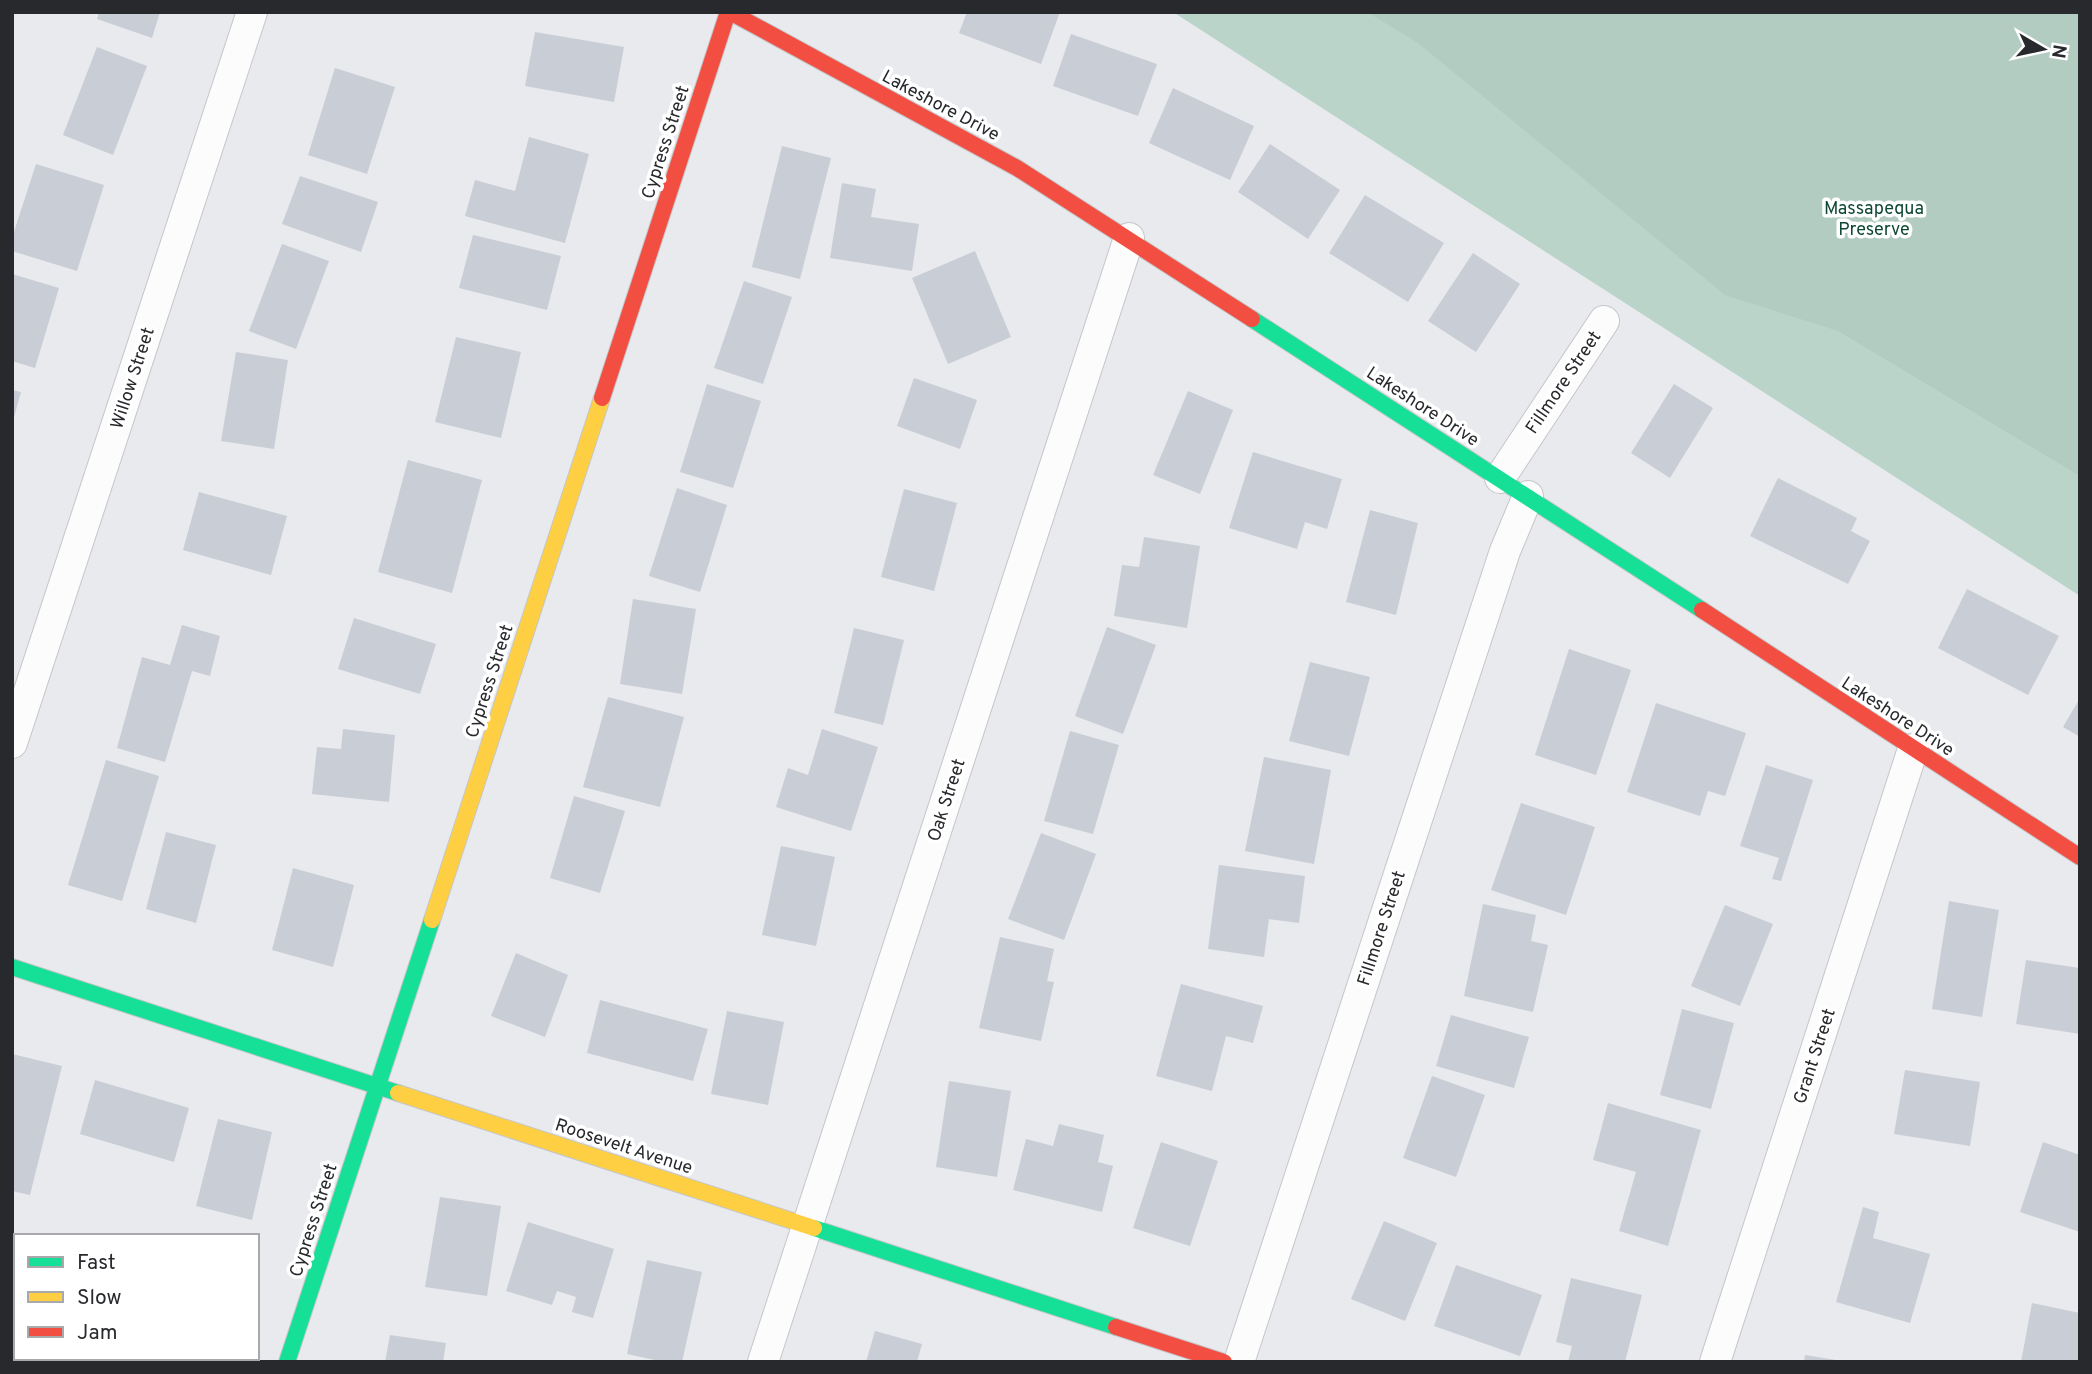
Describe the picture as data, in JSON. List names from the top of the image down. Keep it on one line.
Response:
{"streets":{"street":["Lakeshore Drive","Cypress Street","Willow Street","Fillmore Street","Oak Street","Grant Street","Roosevelt Avenue"]},"crossings":[["Lakeshore Drive","Cypress Street"],["Lakeshore Drive","Fillmore Street"],["Lakeshore Drive","Oak Street"],["Lakeshore Drive","Grant Street"],["Cypress Street","Roosevelt Avenue"],["Oak Street","Roosevelt Avenue"]],"parks":["Massapequa Preserve"],"legend":["Fast","Slow","Jam"],"north":"right"}
